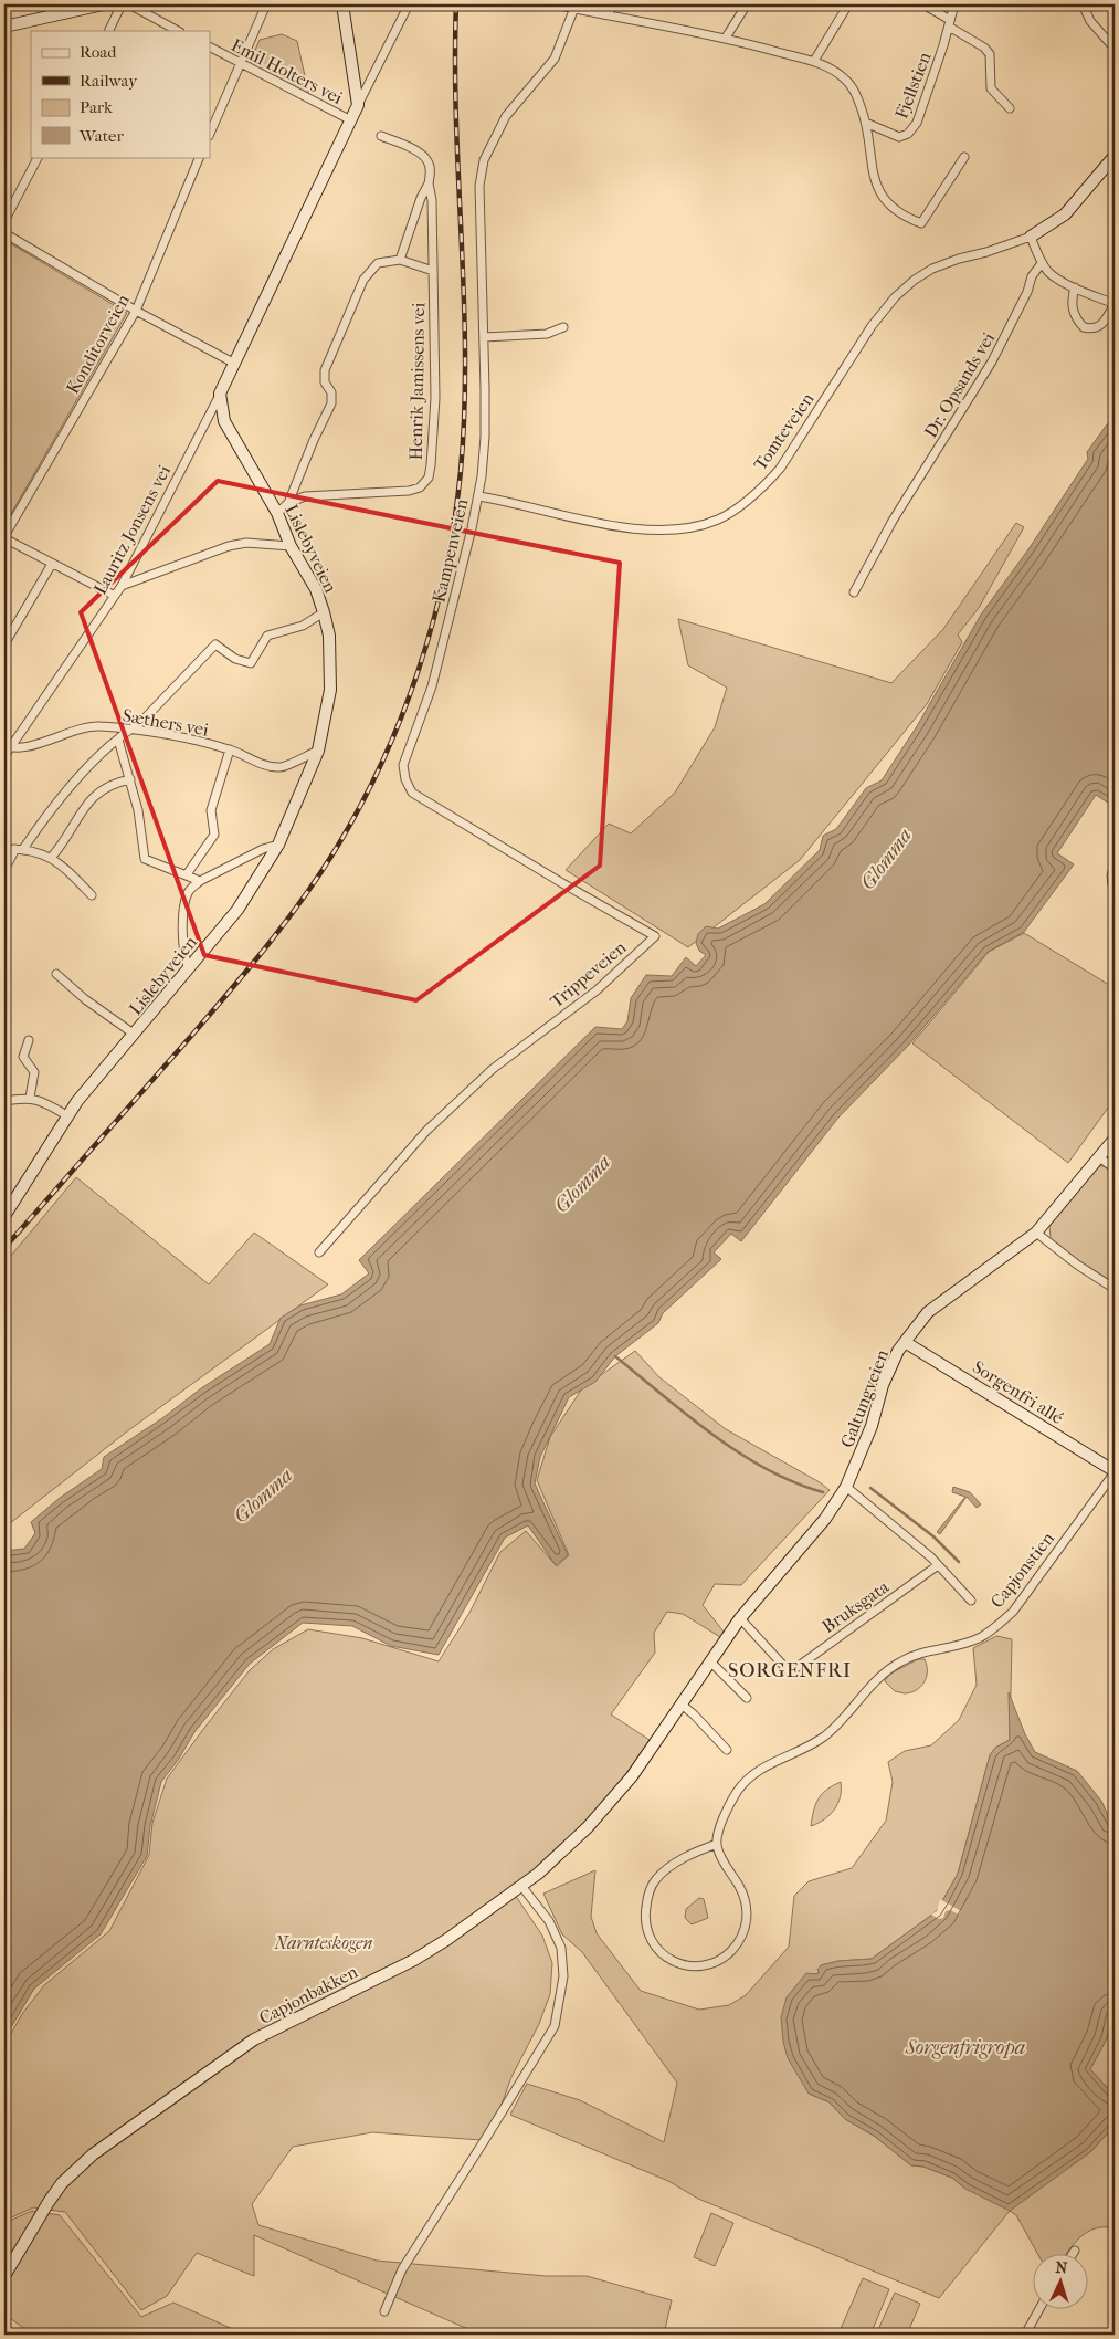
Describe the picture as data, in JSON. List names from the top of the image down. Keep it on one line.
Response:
{"streets":{"street":["Emil Holters vei","Fjellstien","Konditorveien","Henrik Jamissens vei","Dr. Opsands vei","Tomteveien","Lauritz Jonsens vei","Lislebyveien","Kampenveien","Sæthers vei","Trippeveien","Sorgenfri allé","Galtungveien","Capjonstien","Bruksgata","Capjonbakken"]},"crossings":[["Henrik Jamissens vei","Lislebyveien"],["Tomteveien","Kampenveien"],["Lauritz Jonsens vei","Lislebyveien"],["Lauritz Jonsens vei","Sæthers vei"],["Lislebyveien","Sæthers vei"],["Kampenveien","Trippeveien"],["Sorgenfri allé","Galtungveien"],["Sorgenfri allé","Capjonstien"],["Galtungveien","Bruksgata"],["Galtungveien","Capjonbakken"]],"districts":["SORGENFRI"],"water":["Glomma","Sorgenfrigropa"],"parks":["Narnteskogen"],"legend":["Road","Railway","Park","Water"],"north":"top"}
